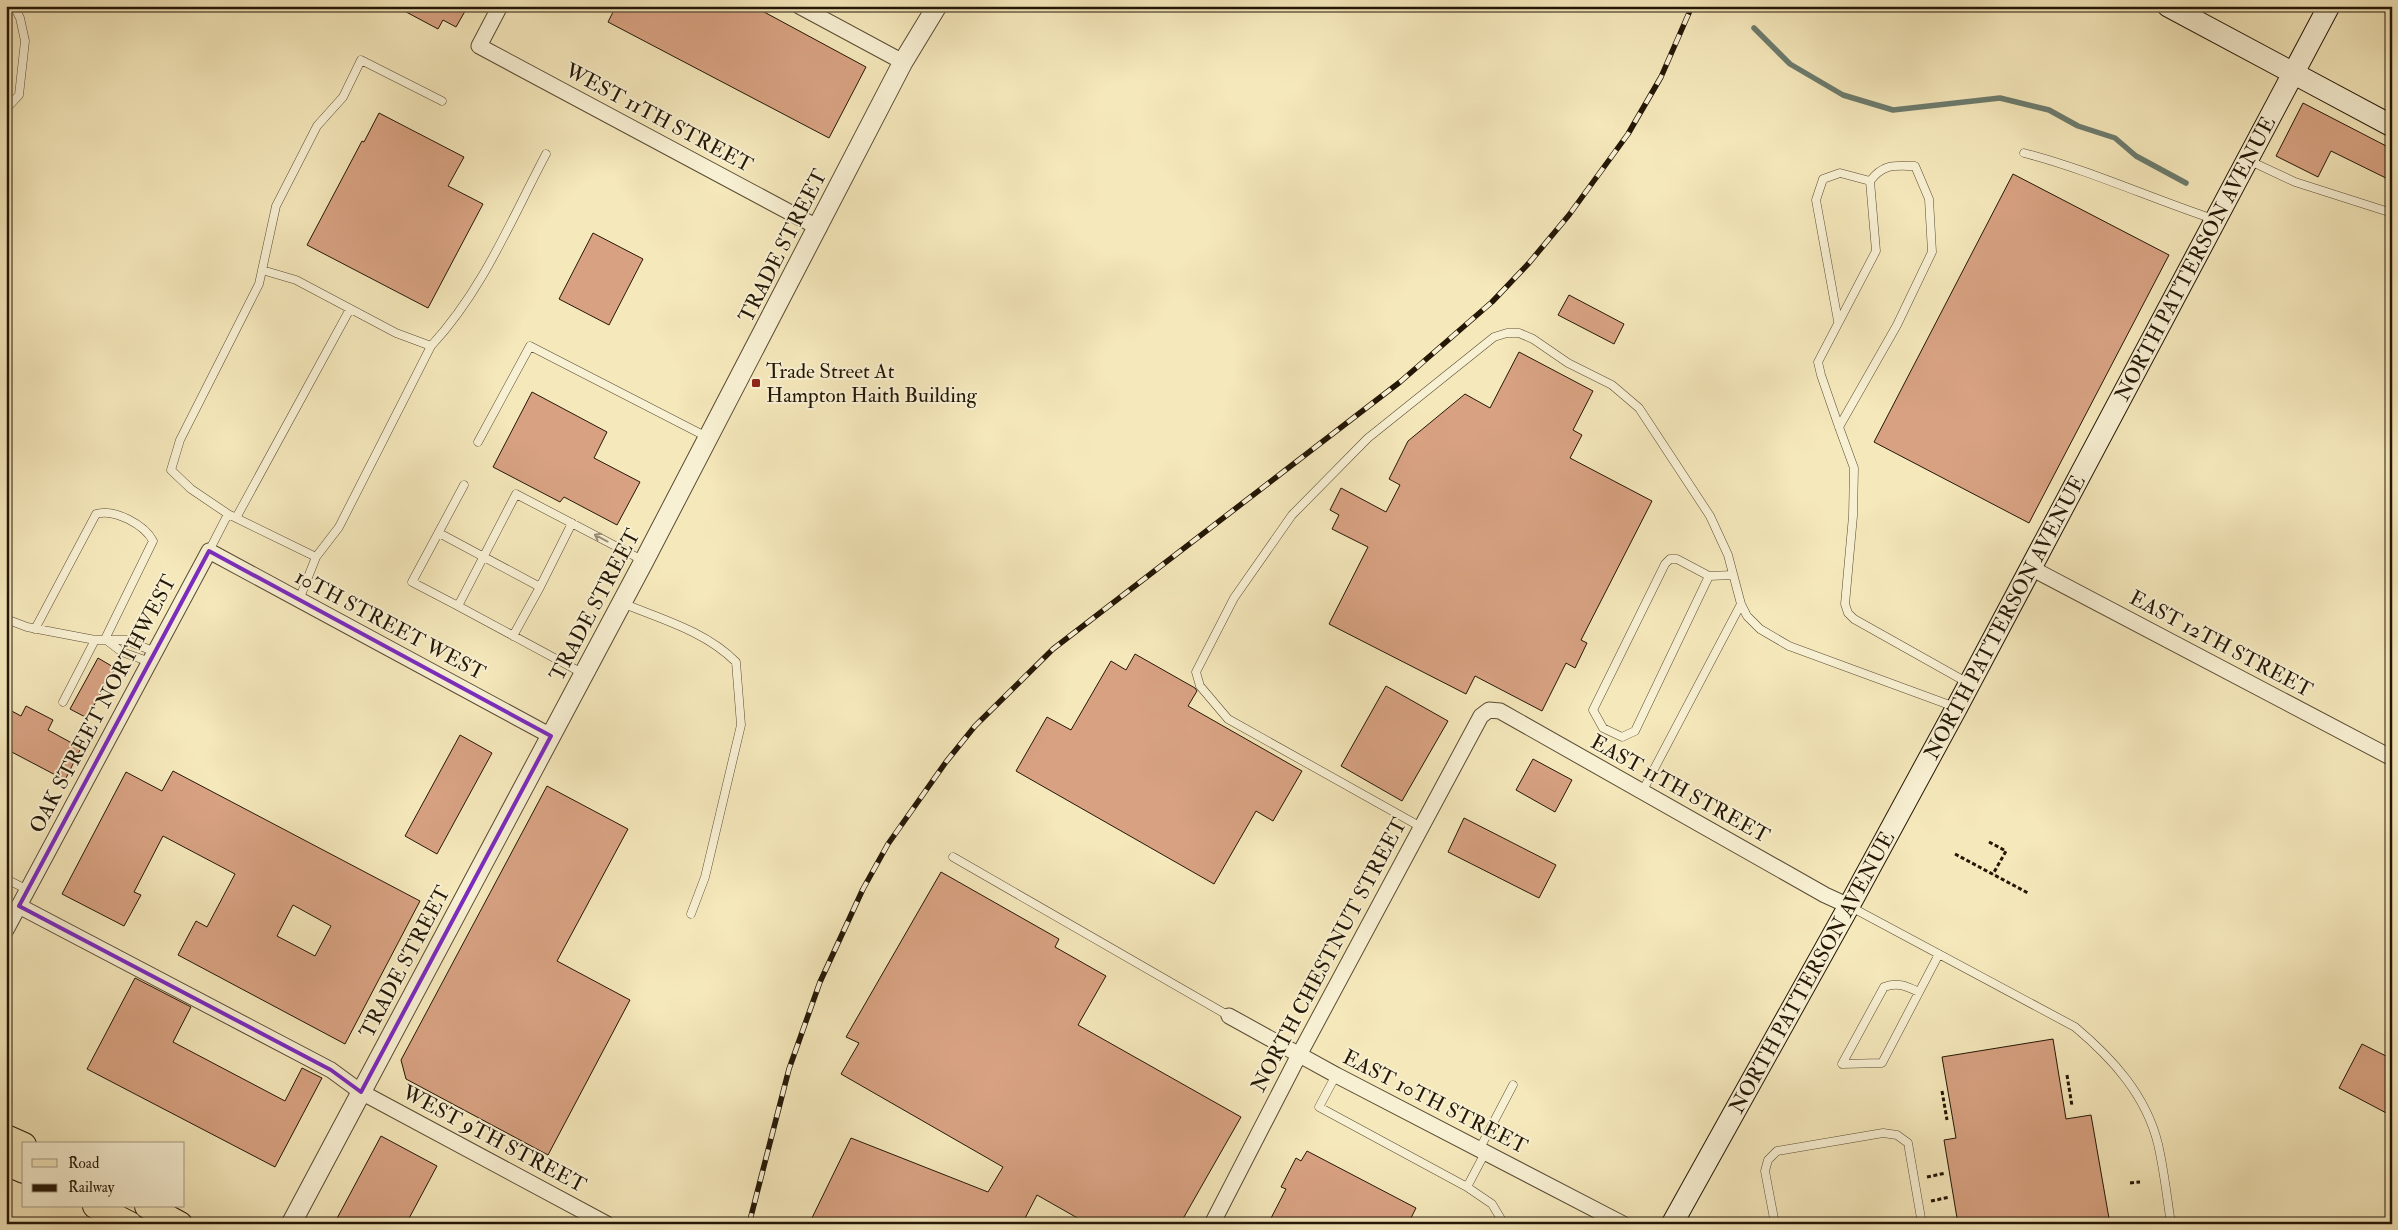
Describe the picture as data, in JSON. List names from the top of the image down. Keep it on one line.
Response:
{"streets":{"main road":["NORTH PATTERSON AVENUE"],"street":["WEST 11TH STREET","TRADE STREET","10TH STREET WEST","EAST 12TH STREET","OAK STREET NORTHWEST","EAST 11TH STREET","NORTH CHESTNUT STREET","EAST 10TH STREET","WEST 9TH STREET"]},"crossings":[["WEST 11TH STREET","TRADE STREET"],["TRADE STREET","10TH STREET WEST"],["TRADE STREET","WEST 9TH STREET"],["NORTH PATTERSON AVENUE","EAST 12TH STREET"],["NORTH PATTERSON AVENUE","EAST 11TH STREET"],["10TH STREET WEST","OAK STREET NORTHWEST"],["OAK STREET NORTHWEST","WEST 9TH STREET"],["EAST 11TH STREET","NORTH CHESTNUT STREET"],["NORTH CHESTNUT STREET","EAST 10TH STREET"]],"places":{"transit":["Trade Street At Hampton Haith Building"]},"legend":["Road","Railway"]}
